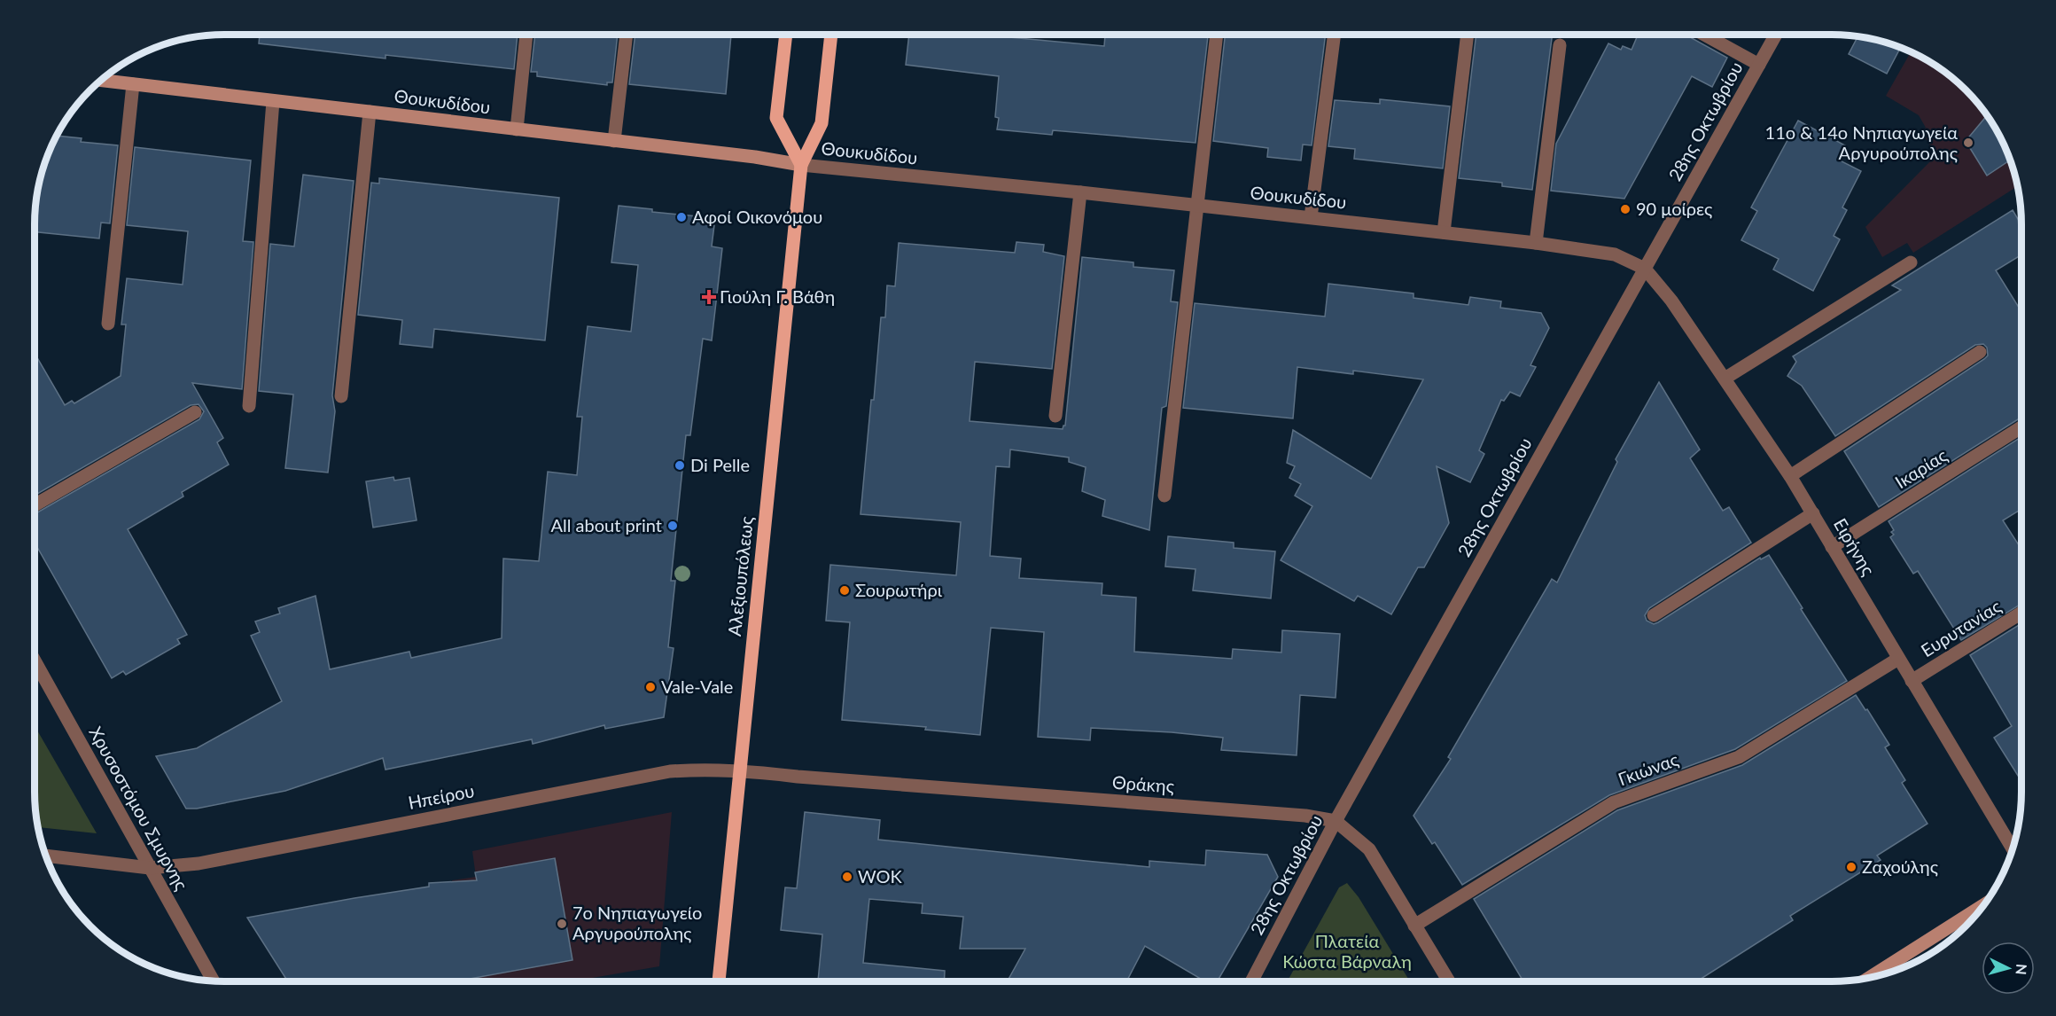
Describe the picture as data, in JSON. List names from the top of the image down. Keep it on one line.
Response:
{"streets":{"main road":["Αλεξιουπόλεως"],"street":["Θουκυδίδου","28ης Οκτωβρίου","Ικαρίας","Ειρήνης","Ευρυτανίας","Γκιώνας","Θράκης","Ηπείρου","Χρυσοστόμου Σμυρνης"]},"crossings":[["Θουκυδίδου","28ης Οκτωβρίου"],["Θουκυδίδου","Ειρήνης"],["Θουκυδίδου","Αλεξιουπόλεως"],["28ης Οκτωβρίου","Ειρήνης"],["28ης Οκτωβρίου","Θράκης"],["Ικαρίας","Ειρήνης"],["Ειρήνης","Ευρυτανίας"],["Ειρήνης","Γκιώνας"],["Αλεξιουπόλεως","Θράκης"],["Αλεξιουπόλεως","Ηπείρου"],["Θράκης","Ηπείρου"],["Ηπείρου","Χρυσοστόμου Σμυρνης"]],"parks":["Πλατεία Κώστα Βάρναλη"],"places":{"other":["11ο & 14ο Νηπιαγωγεία Αργυρούπολης","90 μοίρες","Αφοί Οικονόμου","Di Pelle","All about print","Σουρωτήρι","Vale-Vale","Ζαχούλης","WOK","7ο Νηπιαγωγείο Αργυρούπολης"],"health":["Γιούλη Γ. Βάθη"]},"north":"right"}
